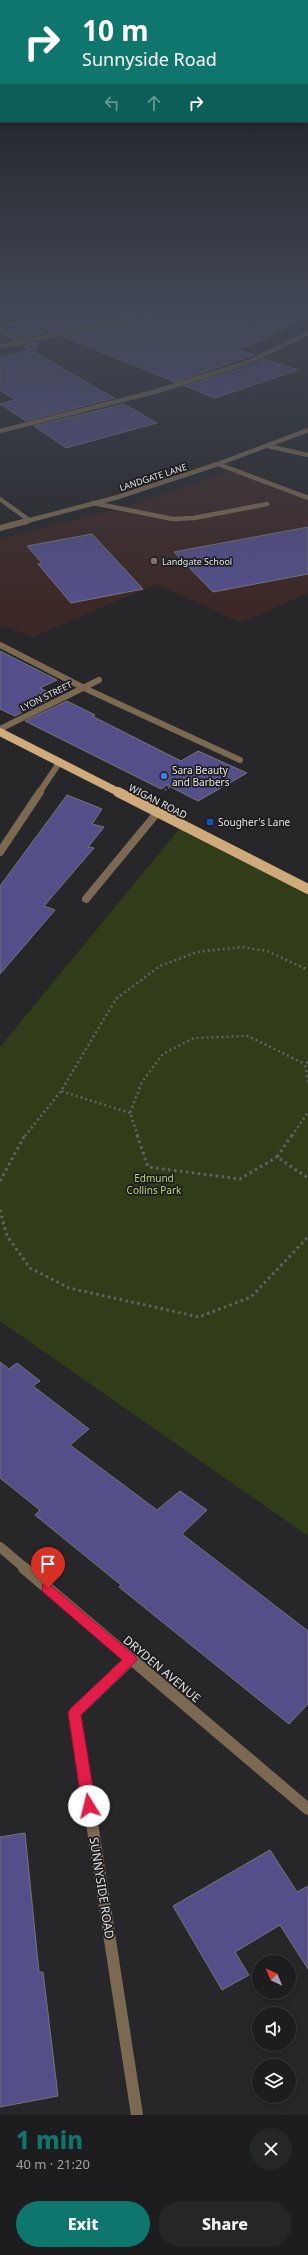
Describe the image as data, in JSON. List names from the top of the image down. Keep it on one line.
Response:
{"streets":{"main road":["WIGAN ROAD"],"street":["LANDGATE LANE","LYON STREET","DRYDEN AVENUE","SUNNYSIDE ROAD"]},"crossings":[["LYON STREET","WIGAN ROAD"],["DRYDEN AVENUE","SUNNYSIDE ROAD"]],"parks":["Edmund Collins Park"],"places":{"other":["Landgate School","Sara Beauty and Barbers"],"transit":["Sougher's Lane"]},"north":"top left","page":{"turn":["10 m","Sunnyside Road"],"heading":["1 min","40 m · 21:20"],"buttons":["Exit","Share"]}}
